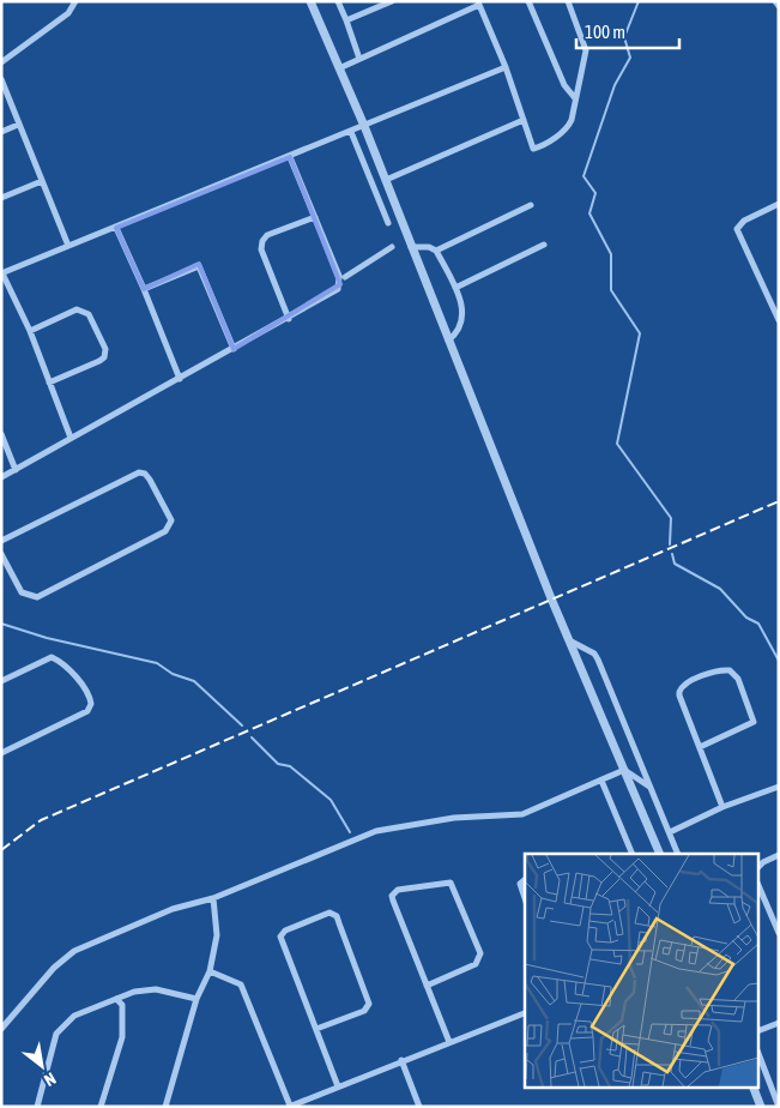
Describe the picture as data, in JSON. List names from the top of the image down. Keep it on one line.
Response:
{"scale_bar":"100 m","north":"bottom right"}
